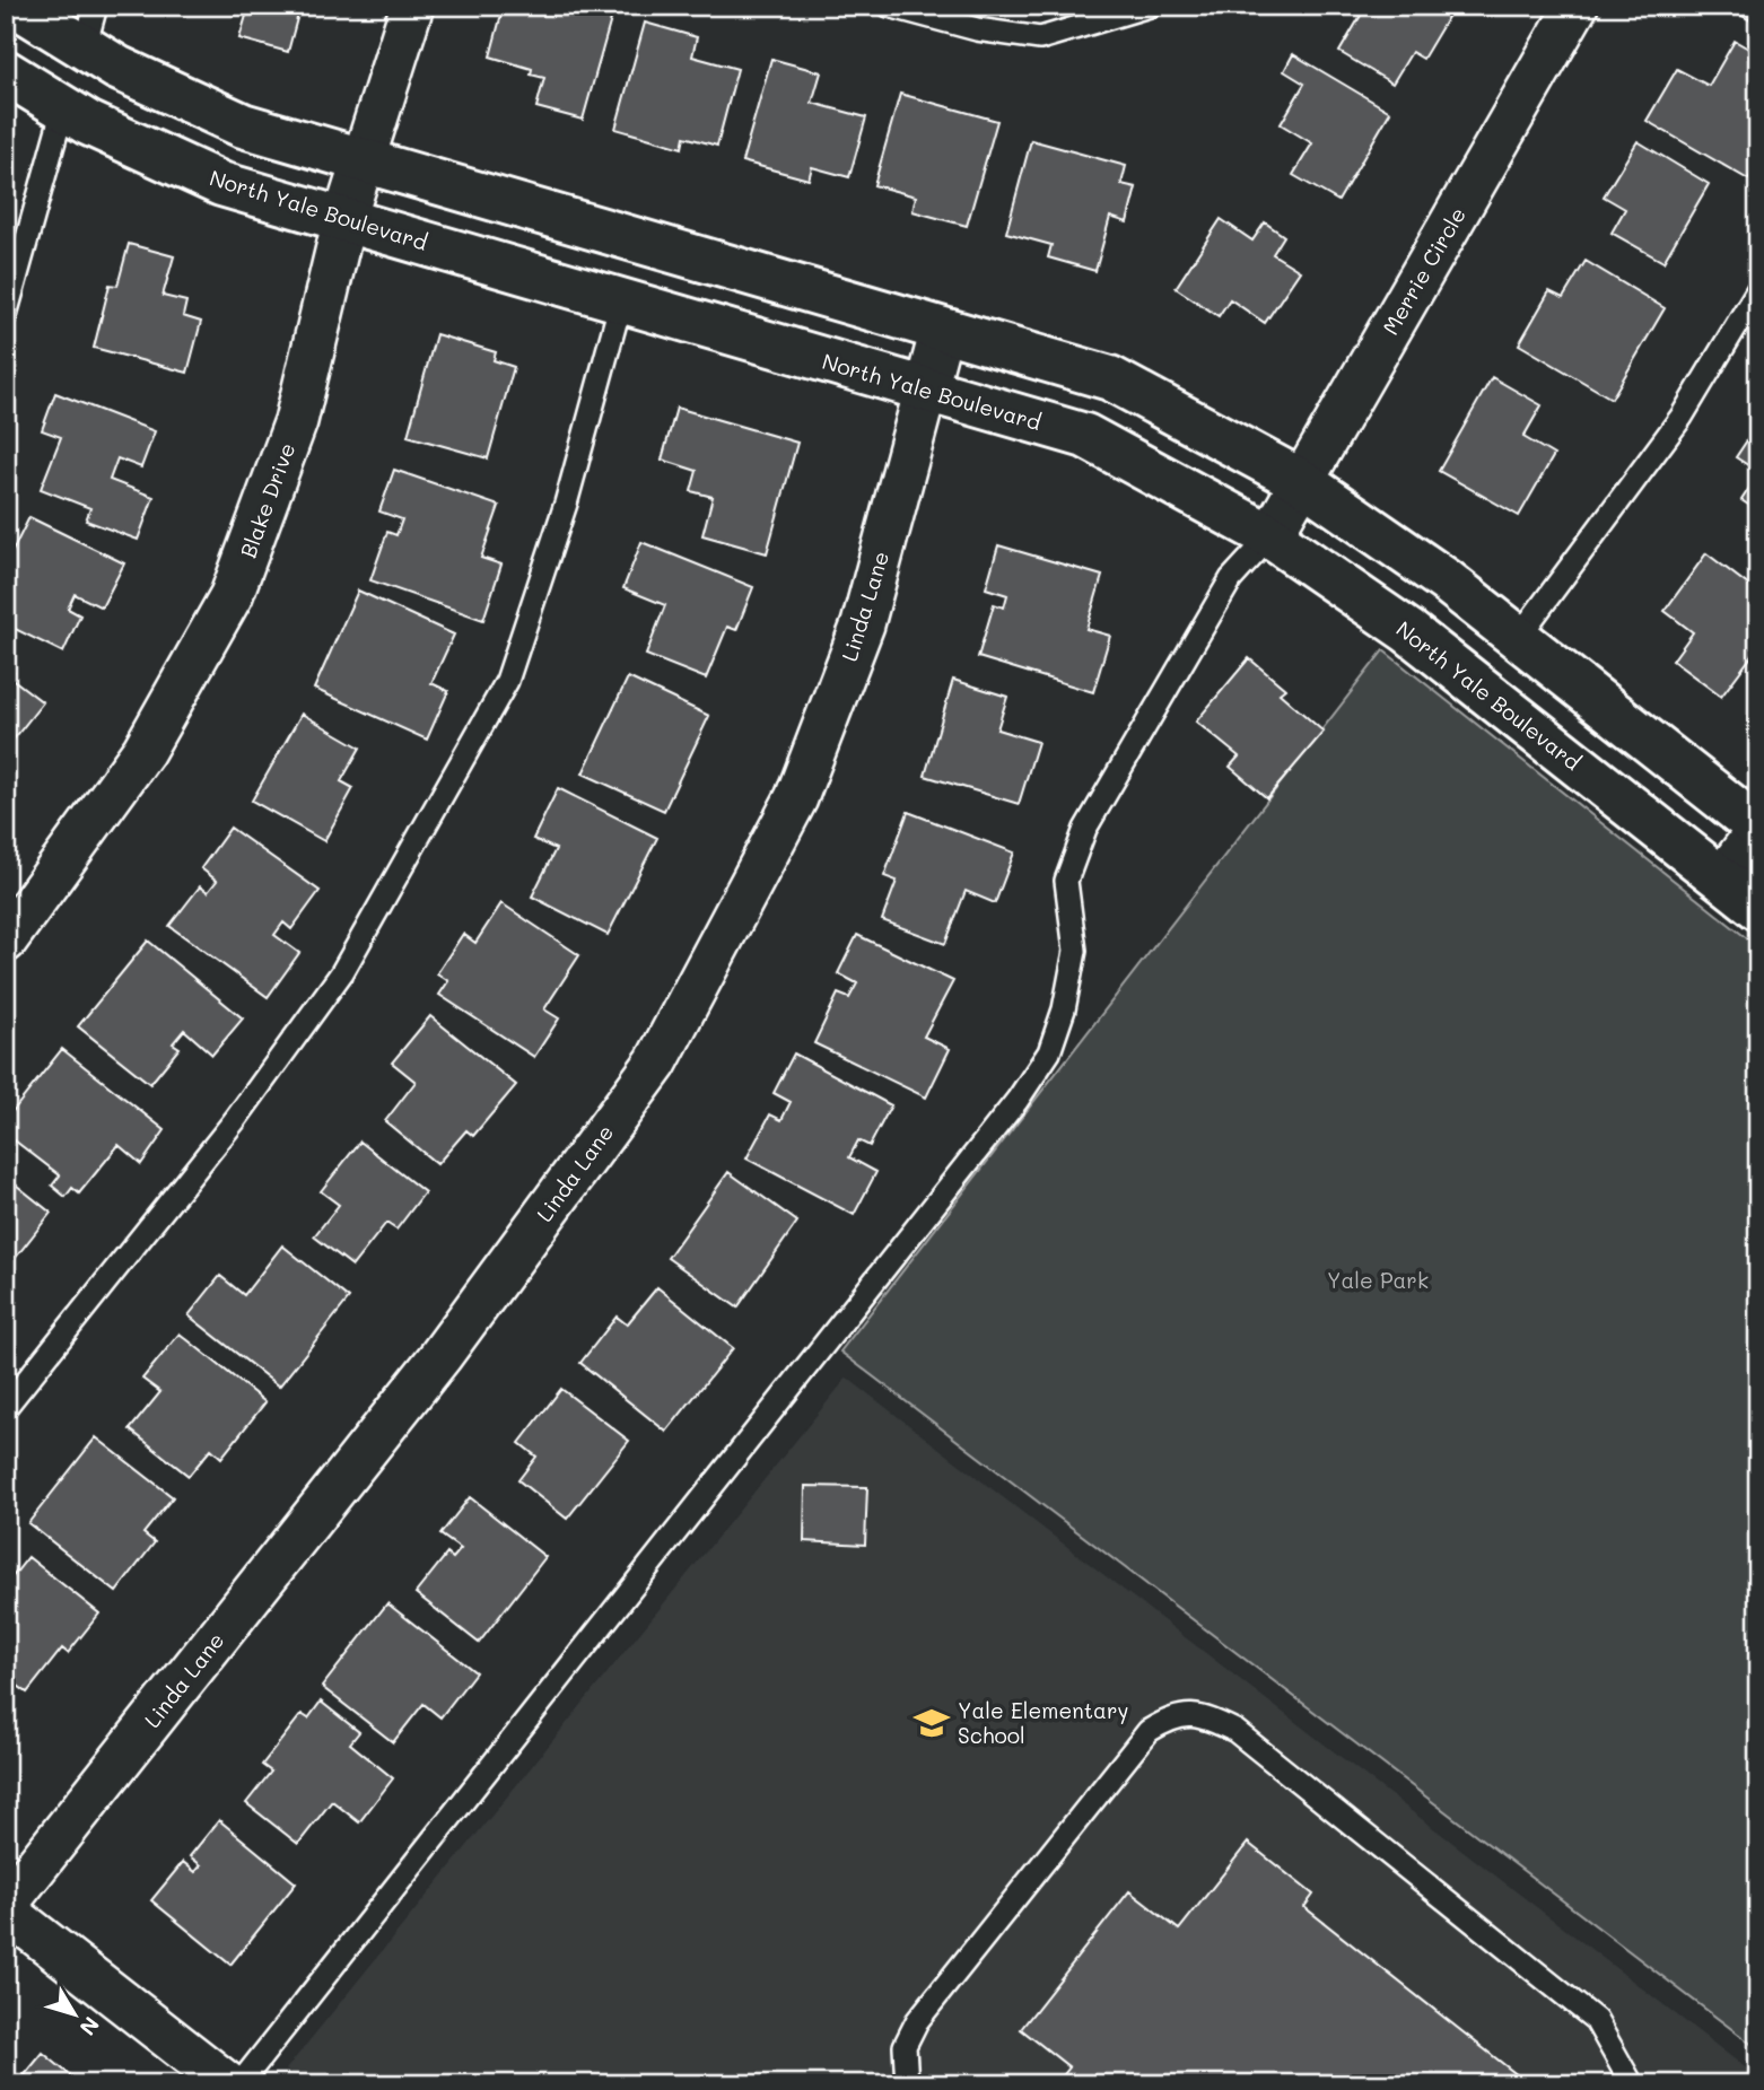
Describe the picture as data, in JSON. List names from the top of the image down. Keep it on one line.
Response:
{"streets":{"street":["North Yale Boulevard","Merrie Circle","Blake Drive","Linda Lane"]},"crossings":[["North Yale Boulevard","Merrie Circle"],["North Yale Boulevard","Blake Drive"],["North Yale Boulevard","Linda Lane"]],"parks":["Yale Park"],"places":{"school or university":["Yale Elementary School"]},"north":"bottom right"}
